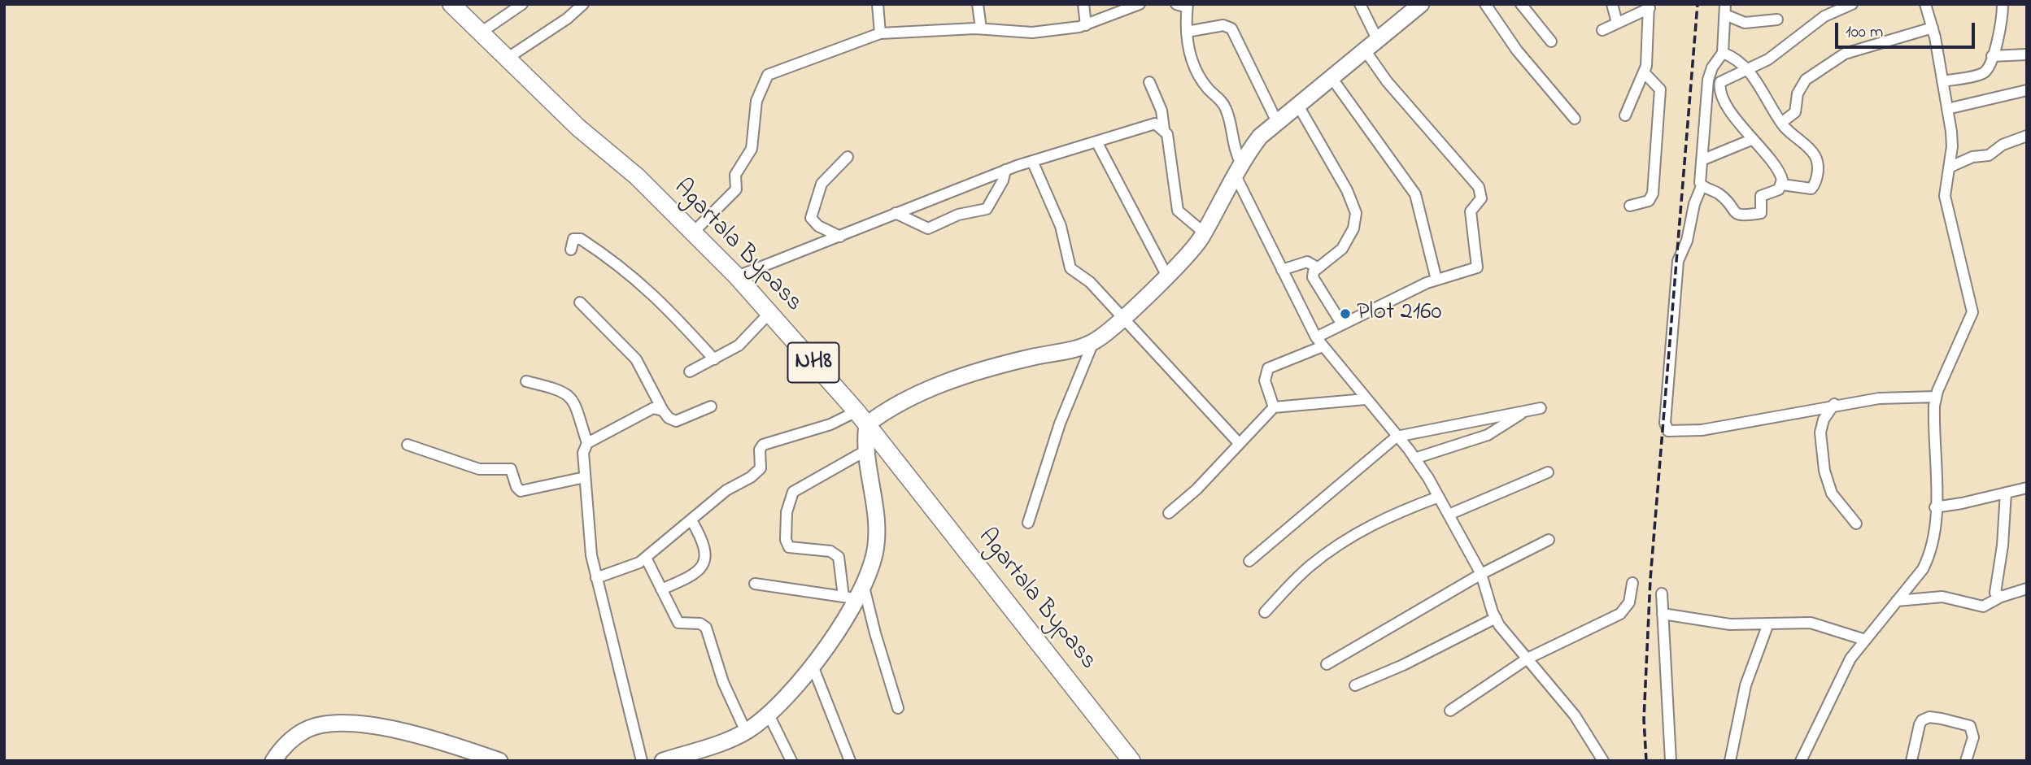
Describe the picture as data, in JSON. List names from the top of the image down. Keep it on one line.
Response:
{"streets":{"highway":["Agartala Bypass","NH8"]},"places":["Plot 2160"],"scale_bar":"100 m"}
